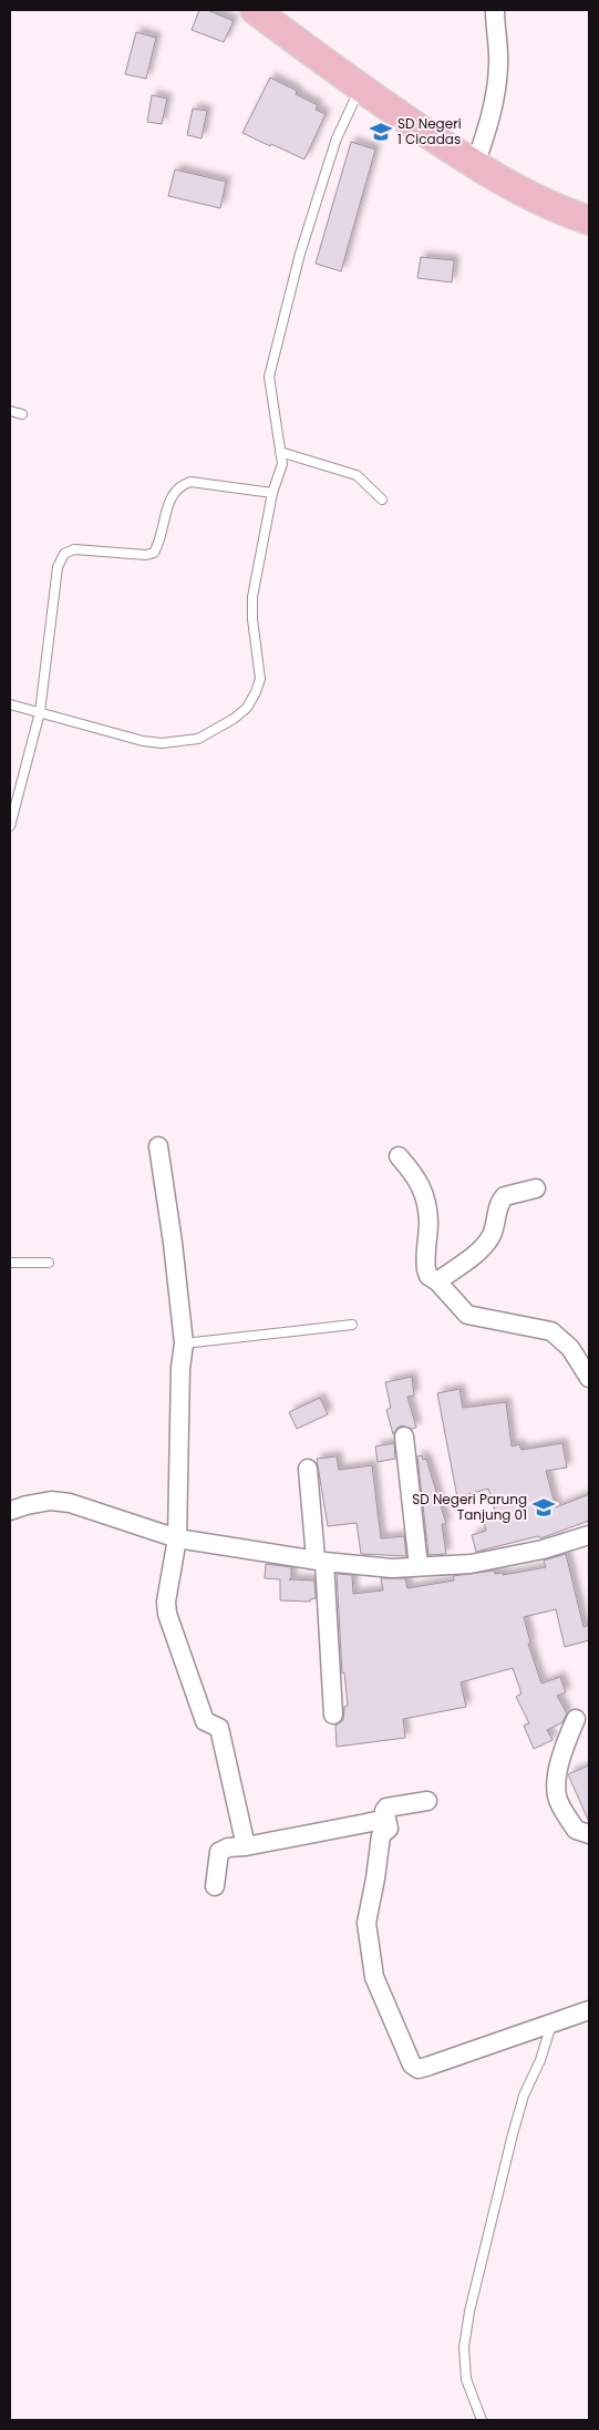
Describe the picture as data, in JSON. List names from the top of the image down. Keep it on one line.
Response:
{"places":{"school or university":["SD Negeri 1 Cicadas","SD Negeri Parung Tanjung 01"]}}
